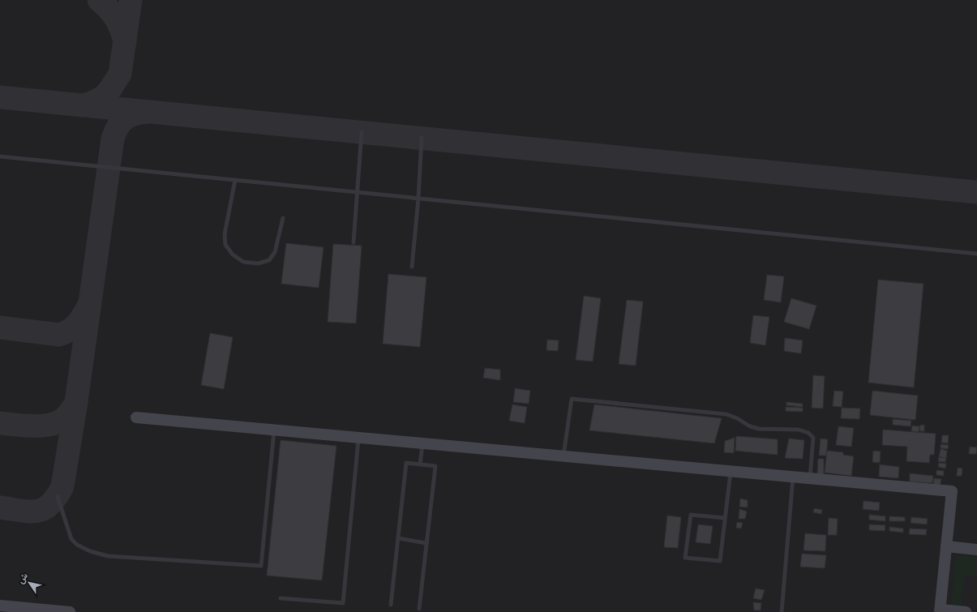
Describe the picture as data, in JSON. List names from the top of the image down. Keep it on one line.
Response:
{"north":"top left"}
